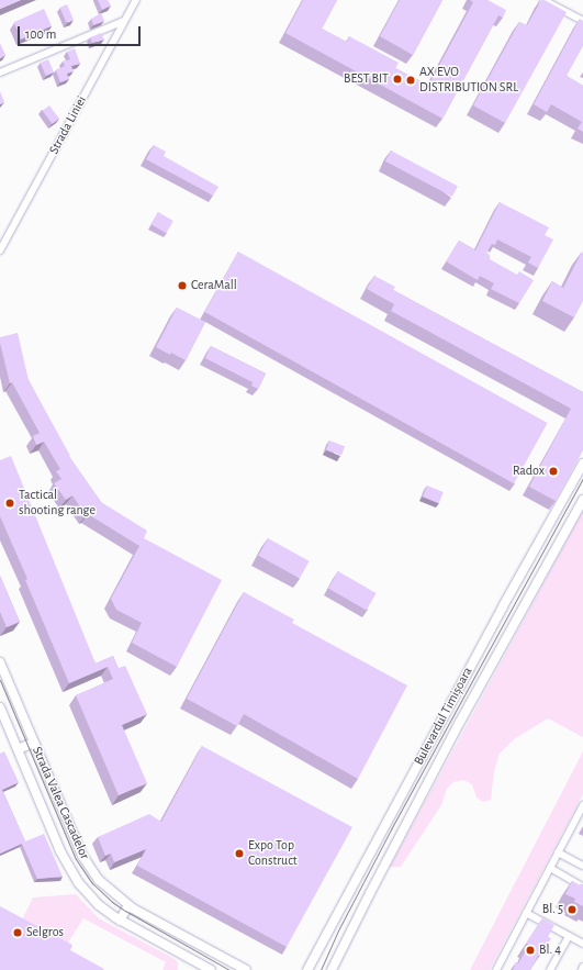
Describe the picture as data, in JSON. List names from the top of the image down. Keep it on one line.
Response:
{"streets":{"main road":["Bulevardul Timișoara","Strada Valea Cascadelor"],"street":["Strada Liniei"]},"places":["BEST BIT","AX EVO DISTRIBUTION SRL","CeraMall","Radox","Tactical shooting range","Expo Top Construct","Bl. 5","Selgros","Bl. 4"],"scale_bar":"100 m"}
